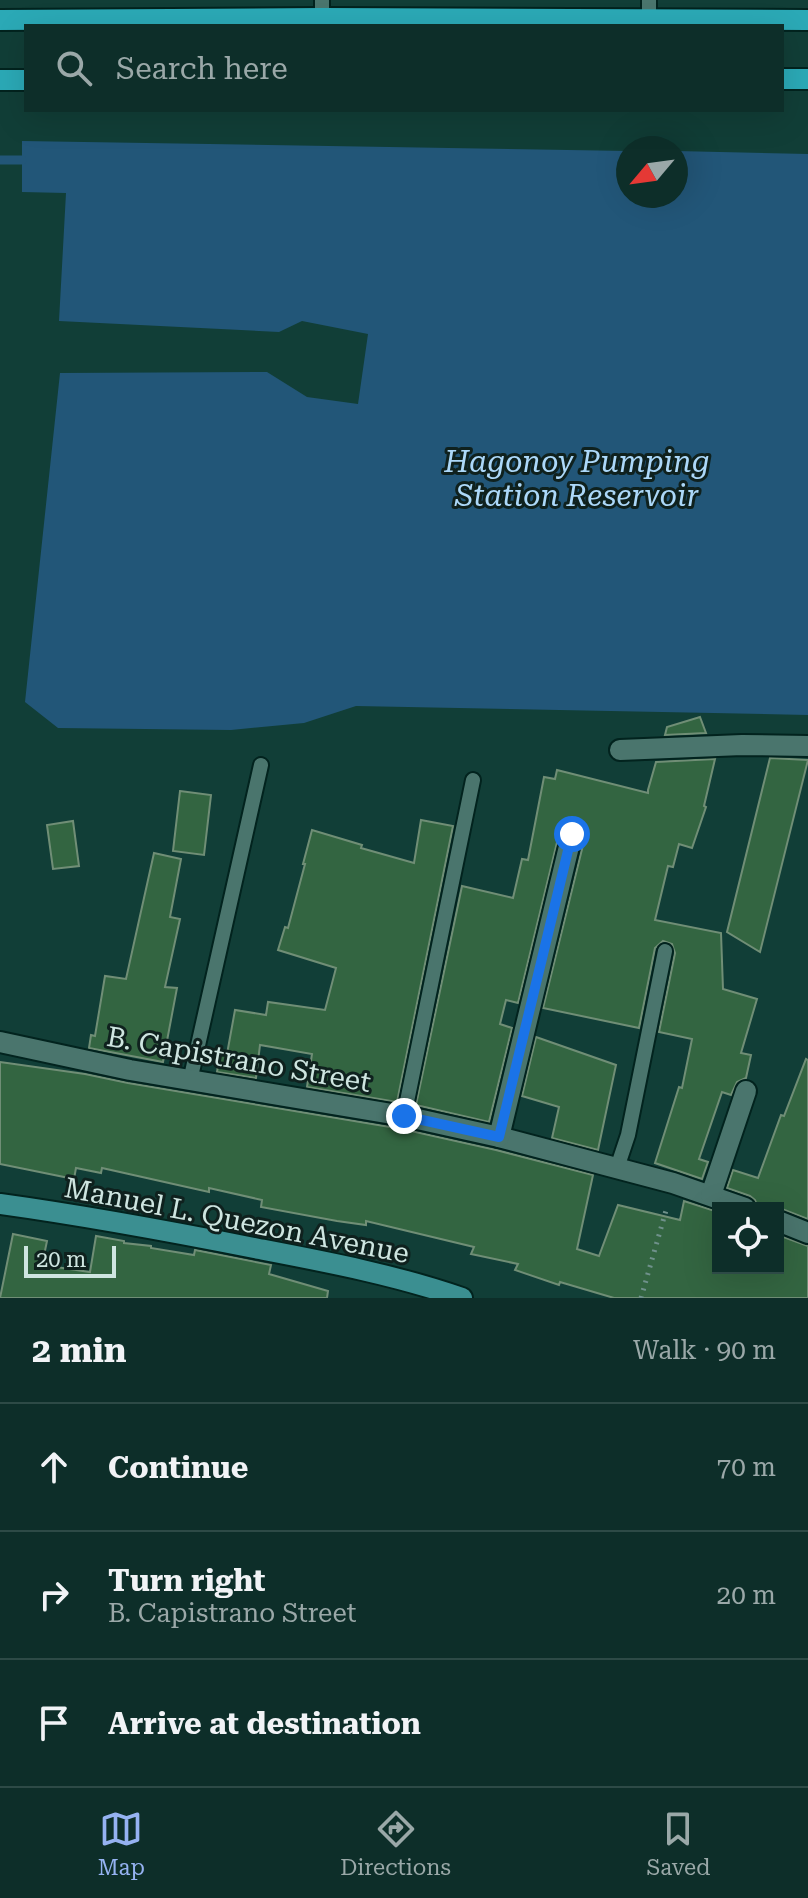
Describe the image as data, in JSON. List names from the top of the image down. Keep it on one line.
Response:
{"streets":{"main road":["Manuel L. Quezon Avenue"],"street":["B. Capistrano Street"]},"water":["Hagonoy Pumping Station Reservoir"],"scale_bar":"20 m","north":"bottom left","page":{"search":"Search here","scale":"20 m","heading":["2 min","Walk · 90 m"],"list":[["Continue","70 m"],["Turn right","B. Capistrano Street","20 m"],"Arrive at destination"],"nav":["Map","Directions","Saved"]}}
